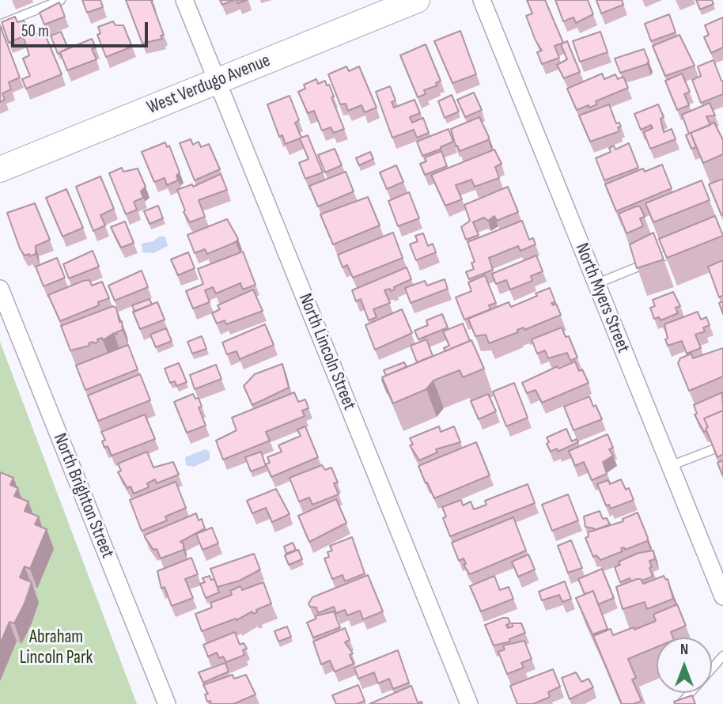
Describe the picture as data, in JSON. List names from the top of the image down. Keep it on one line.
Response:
{"streets":{"main road":["West Verdugo Avenue"],"street":["North Myers Street","North Lincoln Street","North Brighton Street"]},"crossings":[["West Verdugo Avenue","North Lincoln Street"]],"parks":["Abraham Lincoln Park"],"scale_bar":"50 m","north":"top"}
